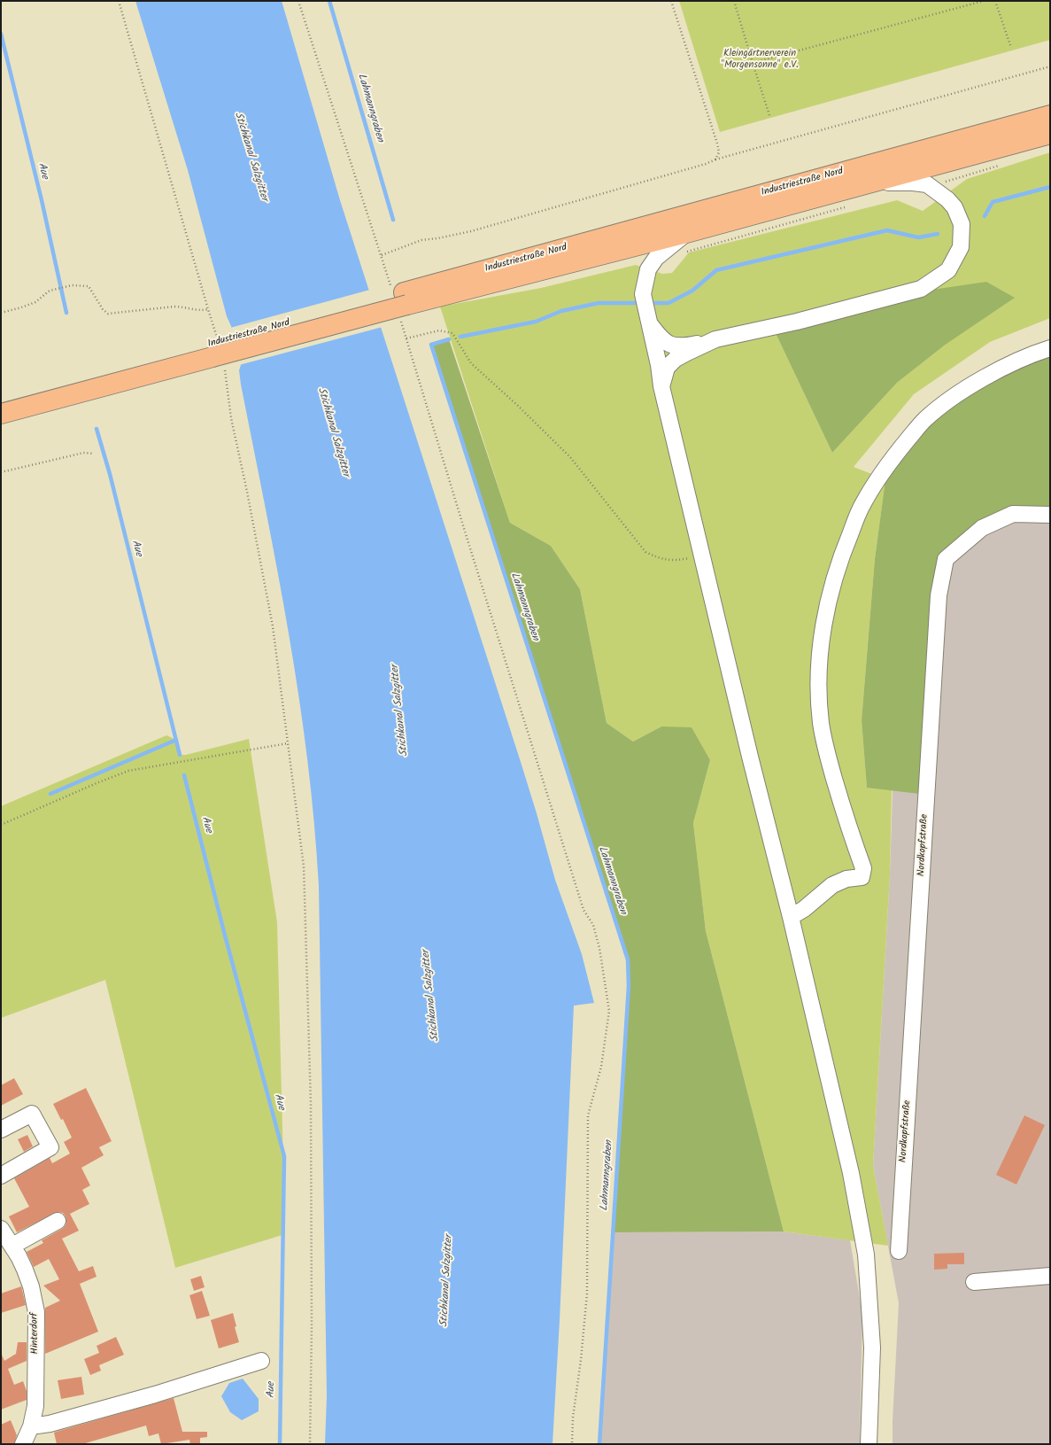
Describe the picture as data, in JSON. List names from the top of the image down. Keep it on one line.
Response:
{"streets":{"highway":["Industriestraße Nord"],"street":["Nordkopfstraße","Hinterdorf"]},"water":["Lahmanngraben","Stichkanal Salzgitter","Aue"],"parks":["Kleingärtnerverein \"Morgensonne\" e.V."]}
